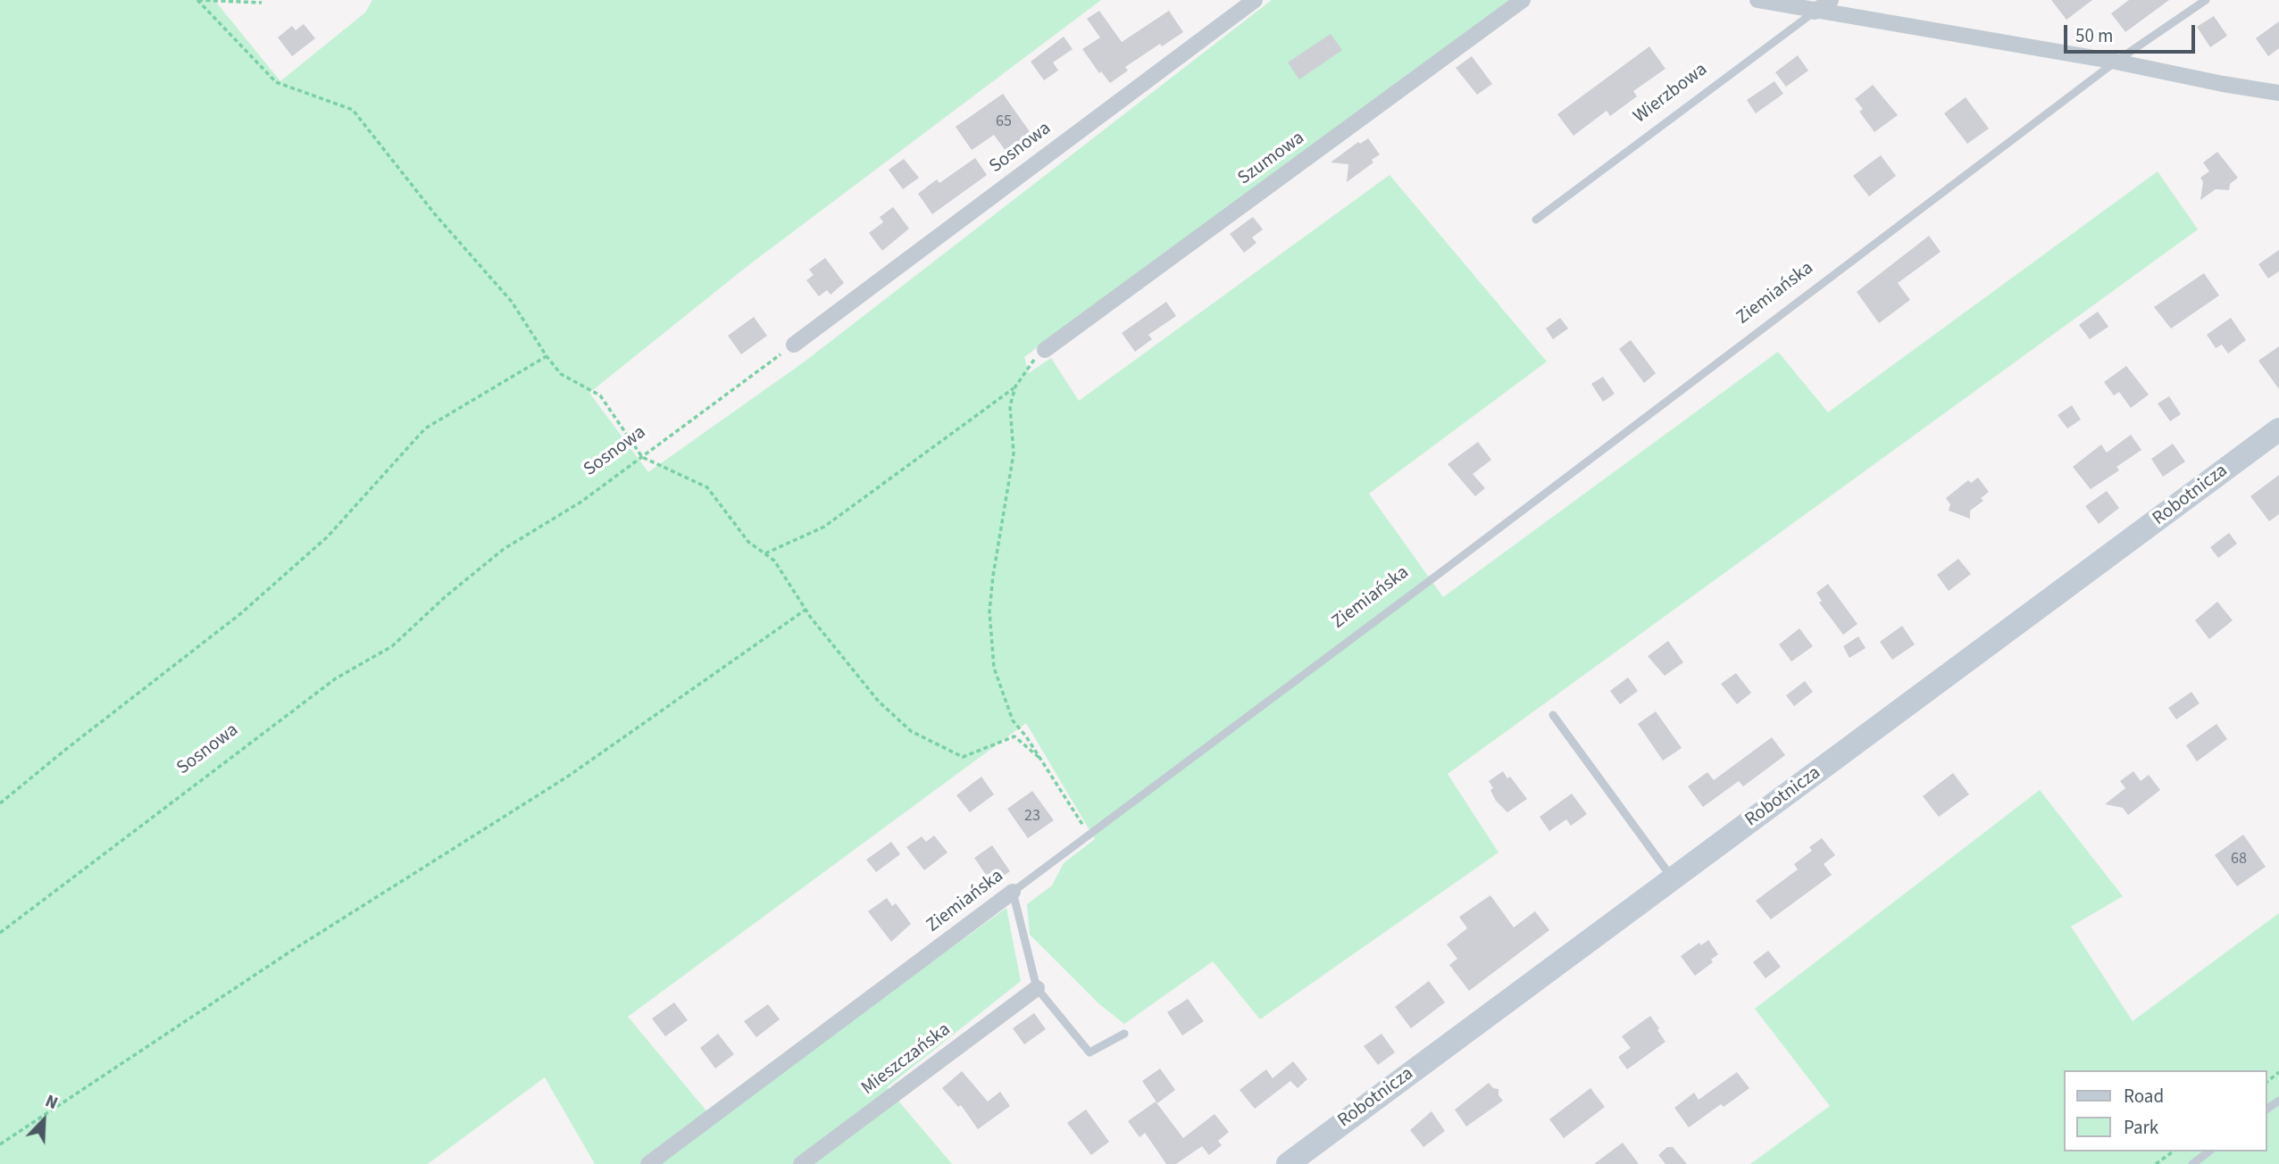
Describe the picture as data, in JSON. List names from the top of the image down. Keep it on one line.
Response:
{"streets":{"street":["Wierzbowa","Sosnowa","Szumowa","Ziemiańska","Robotnicza","Mieszczańska"]},"house_numbers":["65","23","68"],"legend":["Road","Park"],"scale_bar":"50 m","north":"top right"}
